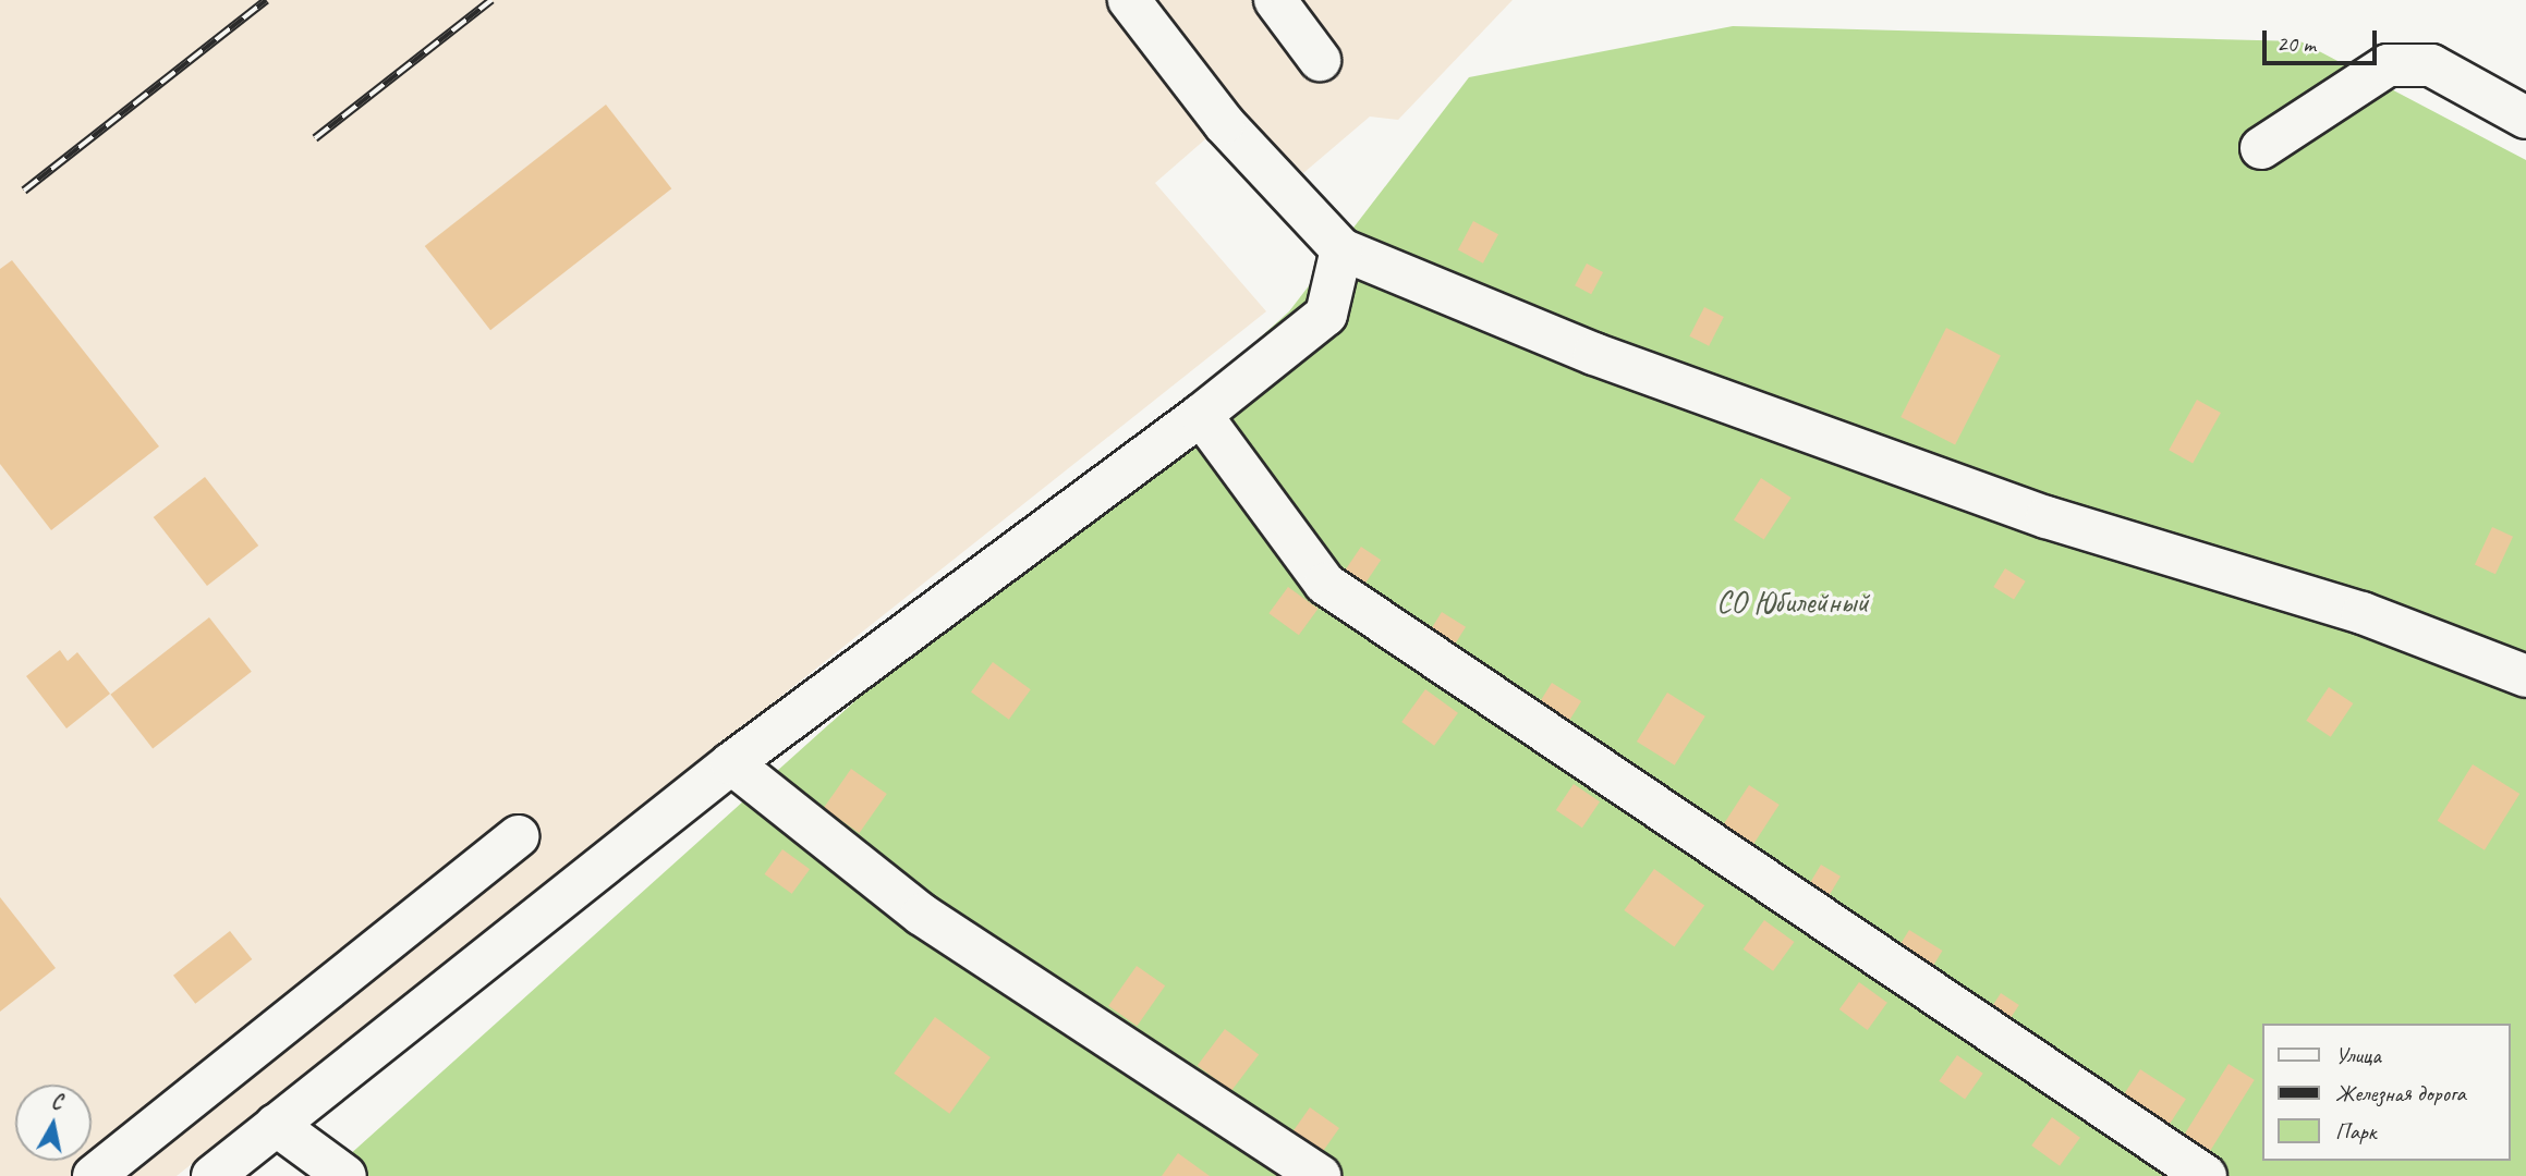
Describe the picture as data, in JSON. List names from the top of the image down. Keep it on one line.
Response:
{"parks":["СО Юбилейный"],"legend":["Улица","Железная дорога","Парк"],"scale_bar":"20 m","north":"top"}
